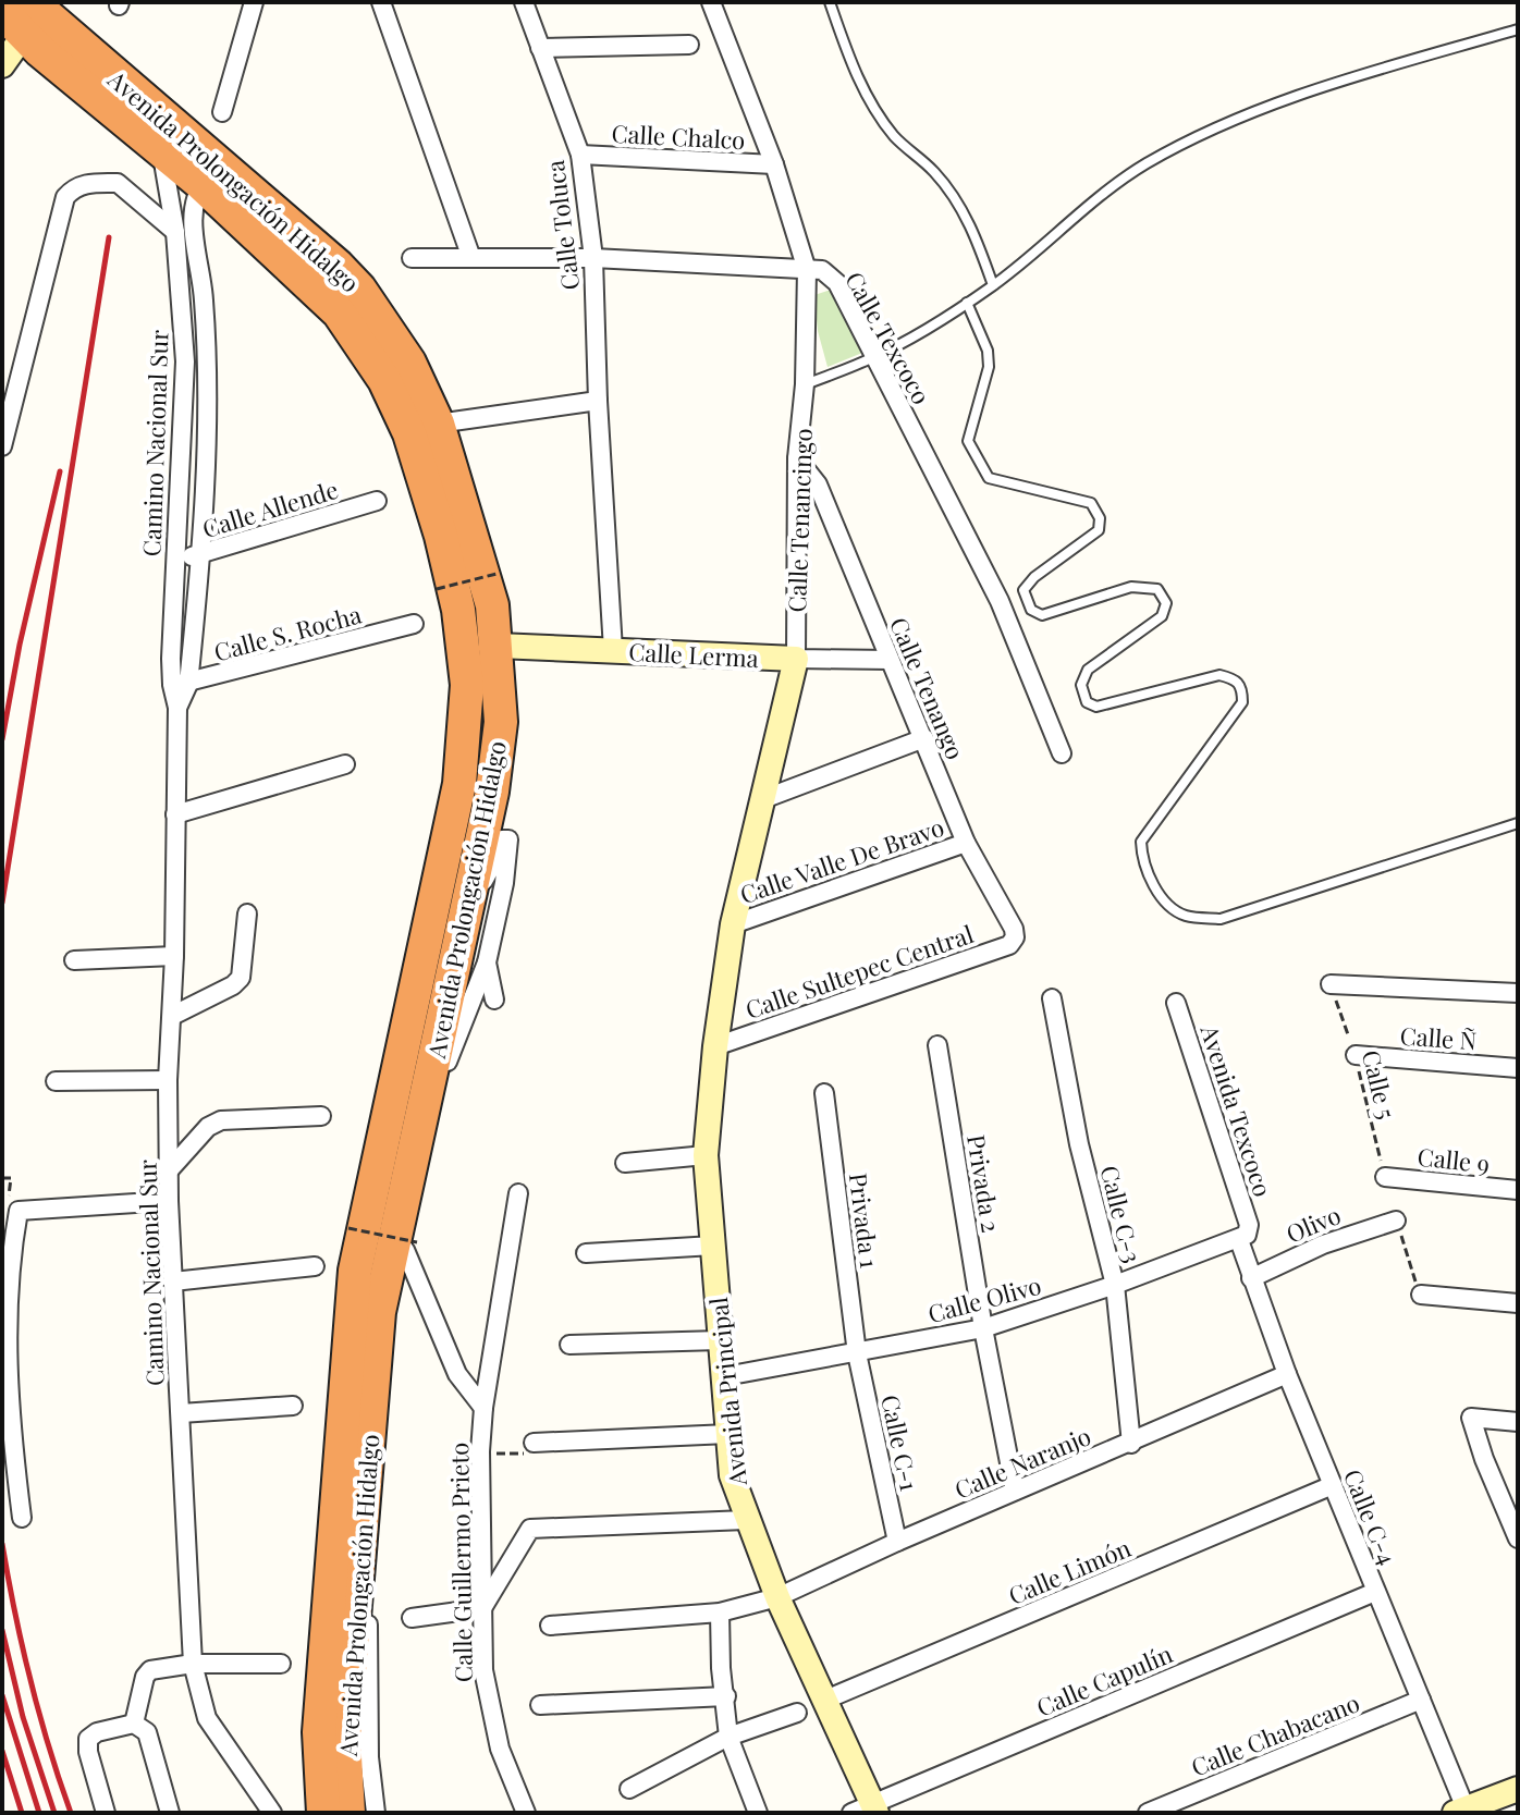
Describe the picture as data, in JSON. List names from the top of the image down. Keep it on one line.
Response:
{"streets":{"highway":["Avenida Prolongación Hidalgo"],"street":["Calle Chalco","Calle Toluca","Calle Texcoco","Camino Nacional Sur","Calle Allende","Calle Tenancingo","Calle S. Rocha","Calle Lerma","Calle Tenango","Calle Valle De Bravo","Calle Sultepec Central","Calle Ñ","Avenida Texcoco","Calle 9","Privada 2","Calle C-3","Privada 1","Olivo","Calle Olivo","Avenida Principal","Calle C-1","Calle Naranjo","Calle C-4","Calle Guillermo Prieto","Calle Limón","Calle Capulín","Calle Chabacano"],"path":["Calle 5"]},"crossings":[["Calle Chalco","Calle Toluca"],["Calle Chalco","Calle Tenancingo"],["Avenida Prolongación Hidalgo","Camino Nacional Sur"],["Avenida Prolongación Hidalgo","Calle Lerma"],["Calle Toluca","Calle Texcoco"],["Calle Toluca","Calle Lerma"],["Calle Texcoco","Calle Tenancingo"],["Camino Nacional Sur","Calle Allende"],["Camino Nacional Sur","Calle S. Rocha"],["Calle Tenancingo","Calle Lerma"],["Calle Tenancingo","Calle Tenango"],["Calle Tenancingo","Calle Valle De Bravo"],["Calle Tenancingo","Calle Sultepec Central"],["Calle Tenancingo","Avenida Principal"],["Calle Lerma","Calle Tenango"],["Calle Tenango","Calle Valle De Bravo"],["Calle Tenango","Calle Sultepec Central"],["Calle Sultepec Central","Avenida Principal"],["Calle Ñ","Calle 5"],["Calle 5","Calle 9"],["Avenida Texcoco","Calle Olivo"],["Avenida Texcoco","Calle C-4"],["Privada 2","Calle Olivo"],["Privada 2","Calle Naranjo"],["Calle C-3","Calle Olivo"],["Calle C-3","Calle Naranjo"],["Privada 1","Calle Olivo"],["Privada 1","Calle C-1"],["Olivo","Calle C-4"],["Calle Olivo","Avenida Principal"],["Calle Olivo","Calle C-1"],["Calle Olivo","Calle C-4"],["Avenida Principal","Calle Naranjo"],["Avenida Principal","Calle Limón"],["Avenida Principal","Calle Capulín"],["Calle C-1","Calle Naranjo"],["Calle Naranjo","Calle C-4"],["Calle C-4","Calle Limón"],["Calle C-4","Calle Capulín"],["Calle C-4","Calle Chabacano"]]}
